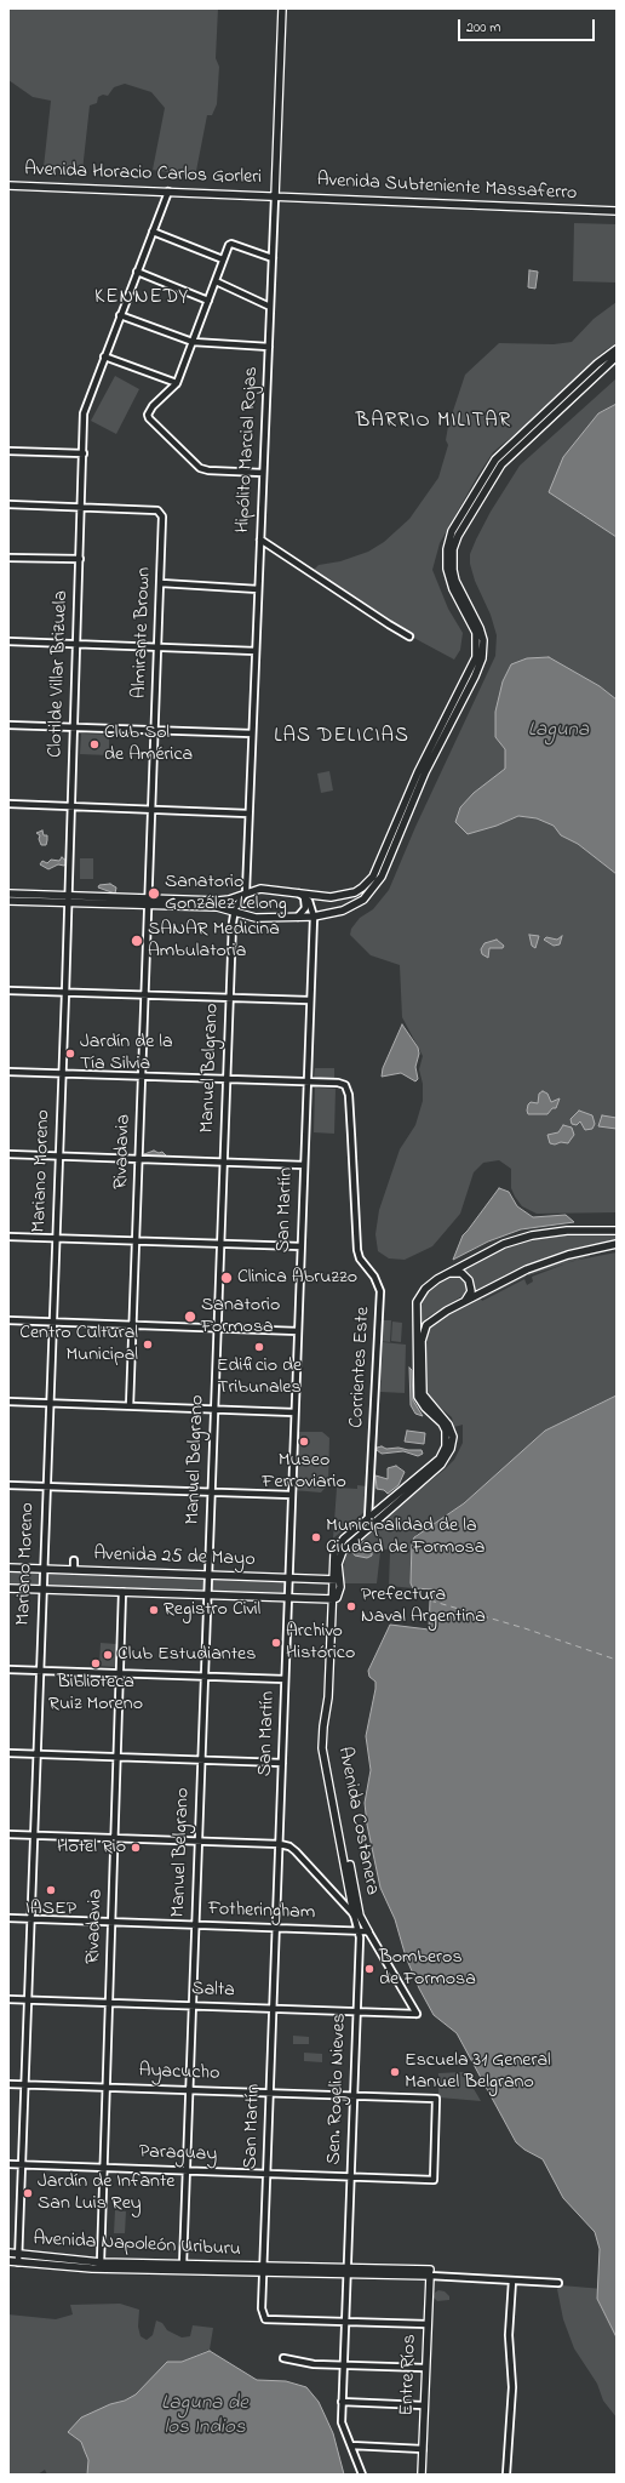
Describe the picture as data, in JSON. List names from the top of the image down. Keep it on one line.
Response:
{"streets":{"main road":["Avenida Horacio Carlos Gorleri","Avenida Subteniente Massaferro","Hipólito Marcial Rojas","Avenida 25 de Mayo","Avenida Costanera","Avenida Napoleón Uriburu","Entre Ríos"],"street":["Almirante Brown","Clotilde Villar Brizuela","Manuel Belgrano","Rivadavia","Mariano Moreno","San Martín","Corrientes Este","Fotheringham","Salta","Ayacucho","Sen. Rogelio Nieves","Paraguay"]},"crossings":[["Avenida Horacio Carlos Gorleri","Avenida Subteniente Massaferro"],["Avenida Horacio Carlos Gorleri","Hipólito Marcial Rojas"],["Avenida Horacio Carlos Gorleri","Clotilde Villar Brizuela"],["Avenida Subteniente Massaferro","Hipólito Marcial Rojas"],["Hipólito Marcial Rojas","Manuel Belgrano"],["Almirante Brown","Clotilde Villar Brizuela"],["Almirante Brown","Rivadavia"],["Clotilde Villar Brizuela","Mariano Moreno"],["Manuel Belgrano","Avenida 25 de Mayo"],["Manuel Belgrano","Fotheringham"],["Manuel Belgrano","Salta"],["Manuel Belgrano","Ayacucho"],["Manuel Belgrano","Paraguay"],["Manuel Belgrano","Avenida Napoleón Uriburu"],["Rivadavia","Avenida 25 de Mayo"],["Rivadavia","Fotheringham"],["Rivadavia","Salta"],["Rivadavia","Ayacucho"],["Rivadavia","Paraguay"],["Rivadavia","Avenida Napoleón Uriburu"],["Mariano Moreno","Avenida 25 de Mayo"],["Mariano Moreno","Fotheringham"],["Mariano Moreno","Salta"],["Mariano Moreno","Ayacucho"],["Mariano Moreno","Paraguay"],["Mariano Moreno","Avenida Napoleón Uriburu"],["San Martín","Corrientes Este"],["San Martín","Avenida 25 de Mayo"],["San Martín","Fotheringham"],["San Martín","Salta"],["San Martín","Ayacucho"],["San Martín","Sen. Rogelio Nieves"],["San Martín","Paraguay"],["San Martín","Avenida Napoleón Uriburu"],["Corrientes Este","Avenida Costanera"],["Avenida 25 de Mayo","Avenida Costanera"],["Avenida Costanera","Fotheringham"],["Avenida Costanera","Salta"],["Avenida Costanera","Sen. Rogelio Nieves"],["Fotheringham","Salta"],["Fotheringham","Sen. Rogelio Nieves"],["Salta","Sen. Rogelio Nieves"],["Ayacucho","Sen. Rogelio Nieves"],["Ayacucho","Paraguay"],["Sen. Rogelio Nieves","Paraguay"]],"districts":["KENNEDY","BARRIO MILITAR","LAS DELICIAS"],"water":["Laguna","Laguna de los Indios"],"places":["Club Sol de América","Sanatorio González Lelong","SANAR Medicina Ambulatoria","Jardín de la Tía Silvia","Clinica Abruzzo","Sanatorio Formosa","Centro Cultural Municipal","Edificio de Tribunales","Museo Ferroviario","Municipalidad de la Ciudad de Formosa","Prefectura Naval Argentina","Registro Civil","Archivo Histórico","Club Estudiantes","Biblioteca Ruiz Moreno","Hotel Rio","IASEP","Bomberos de Formosa","Escuela 31 General Manuel Belgrano","Jardín de Infante San Luis Rey"],"scale_bar":"200 m"}
